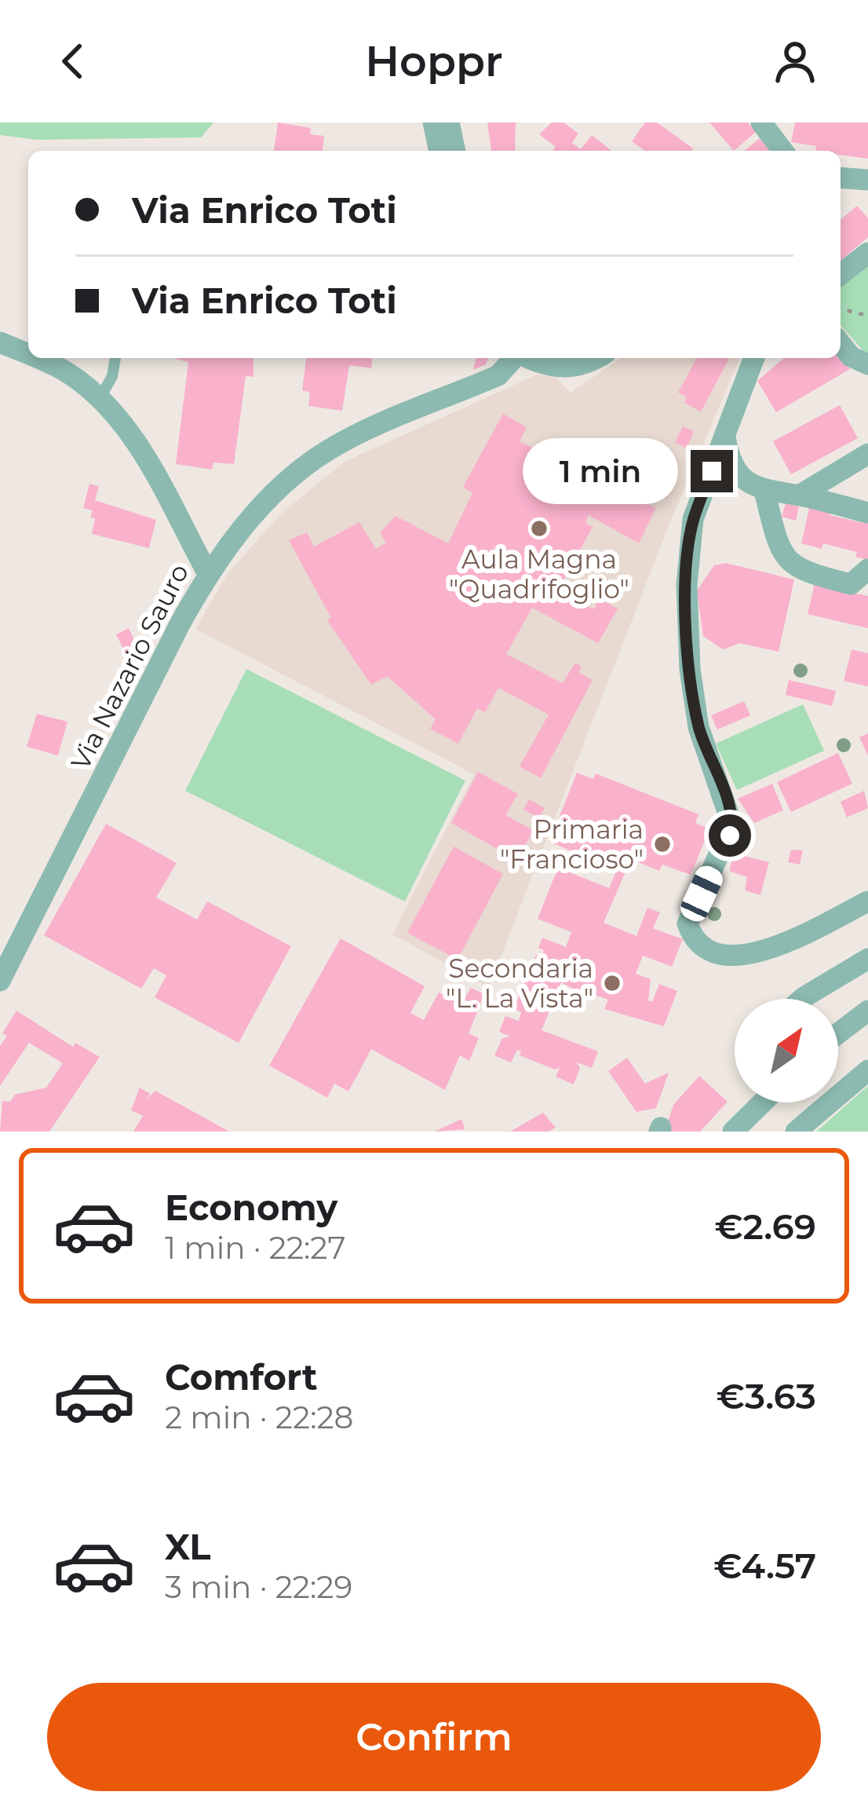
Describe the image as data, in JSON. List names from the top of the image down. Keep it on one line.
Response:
{"streets":{"street":["Via Nazario Sauro"]},"places":["Aula Magna \"Quadrifoglio\"","Primaria \"Francioso\"","Secondaria \"L. La Vista\""],"north":"top right","page":{"header":"Hoppr","banner":["Via Enrico Toti","Via Enrico Toti"],"bubble":"1 min","list":[{"name":"Economy","note":"1 min · 22:27","value":"€2.69"},{"name":"Comfort","note":"2 min · 22:28","value":"€3.63"},{"name":"XL","note":"3 min · 22:29","value":"€4.57"}],"buttons":"Confirm"}}
